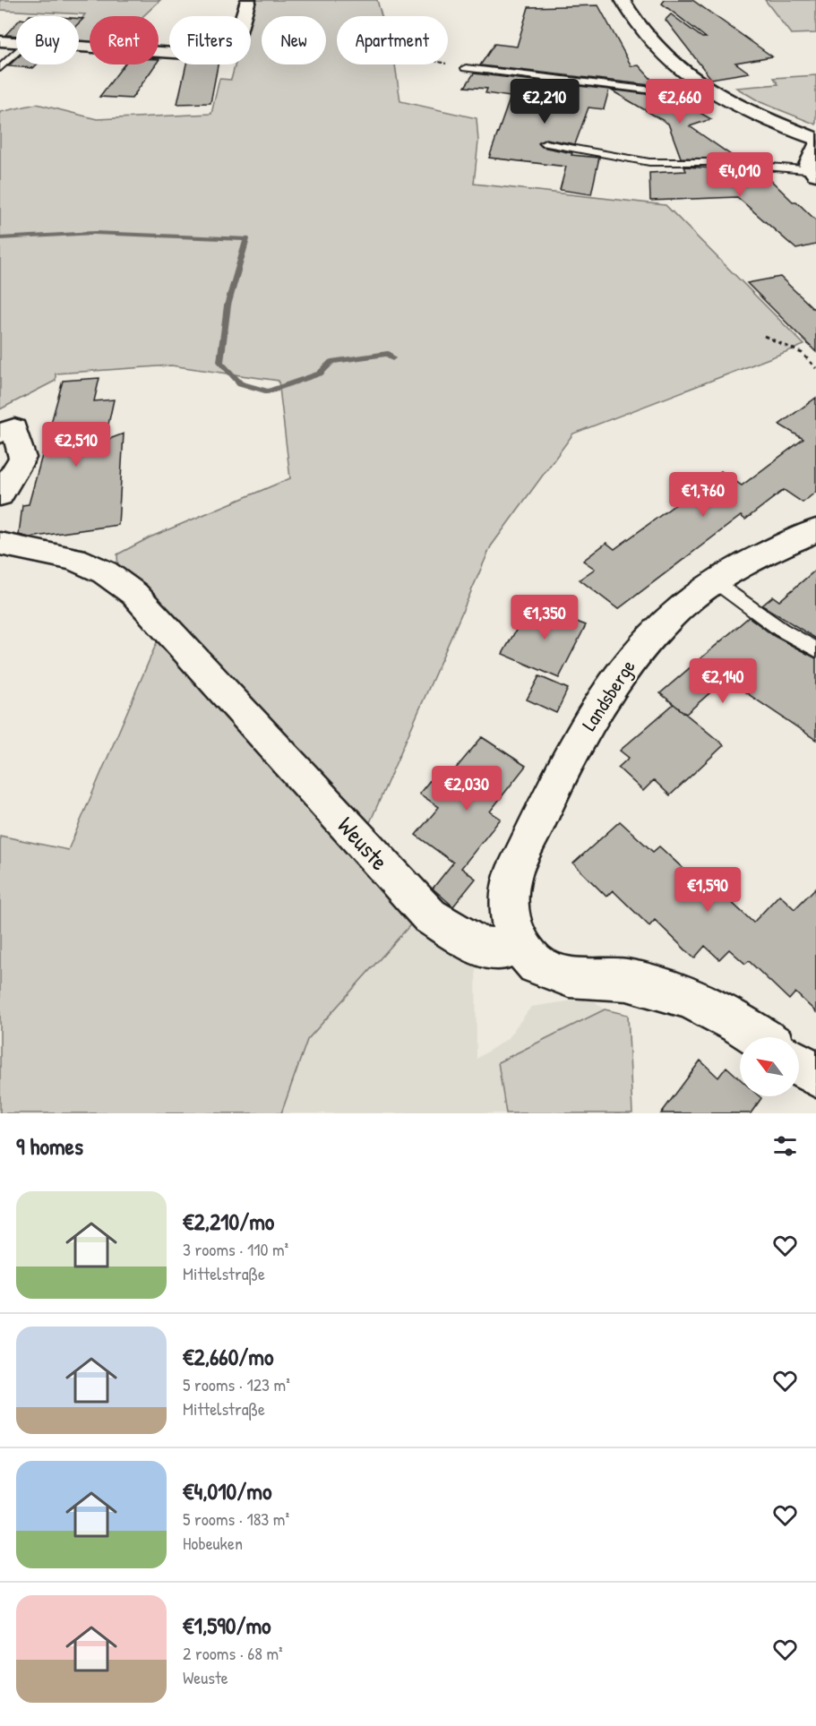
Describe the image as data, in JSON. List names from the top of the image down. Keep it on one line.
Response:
{"streets":{"street":["Landsberge","Weuste"]},"crossings":[["Landsberge","Weuste"]],"north":"top left","page":{"chip":["Buy","Rent","Filters","New","Apartment"],"price":["€2,210","€2,660","€4,010","€2,510","€1,760","€1,350","€2,140","€2,030","€1,590"],"heading":"9 homes","list":[{"name":"€2,210/mo","note":"3 rooms · 110 m² · Mittelstraße"},{"name":"€2,660/mo","note":"5 rooms · 123 m² · Mittelstraße"},{"name":"€4,010/mo","note":"5 rooms · 183 m² · Hobeuken"},{"name":"€1,590/mo","note":"2 rooms · 68 m² · Weuste"}]}}
